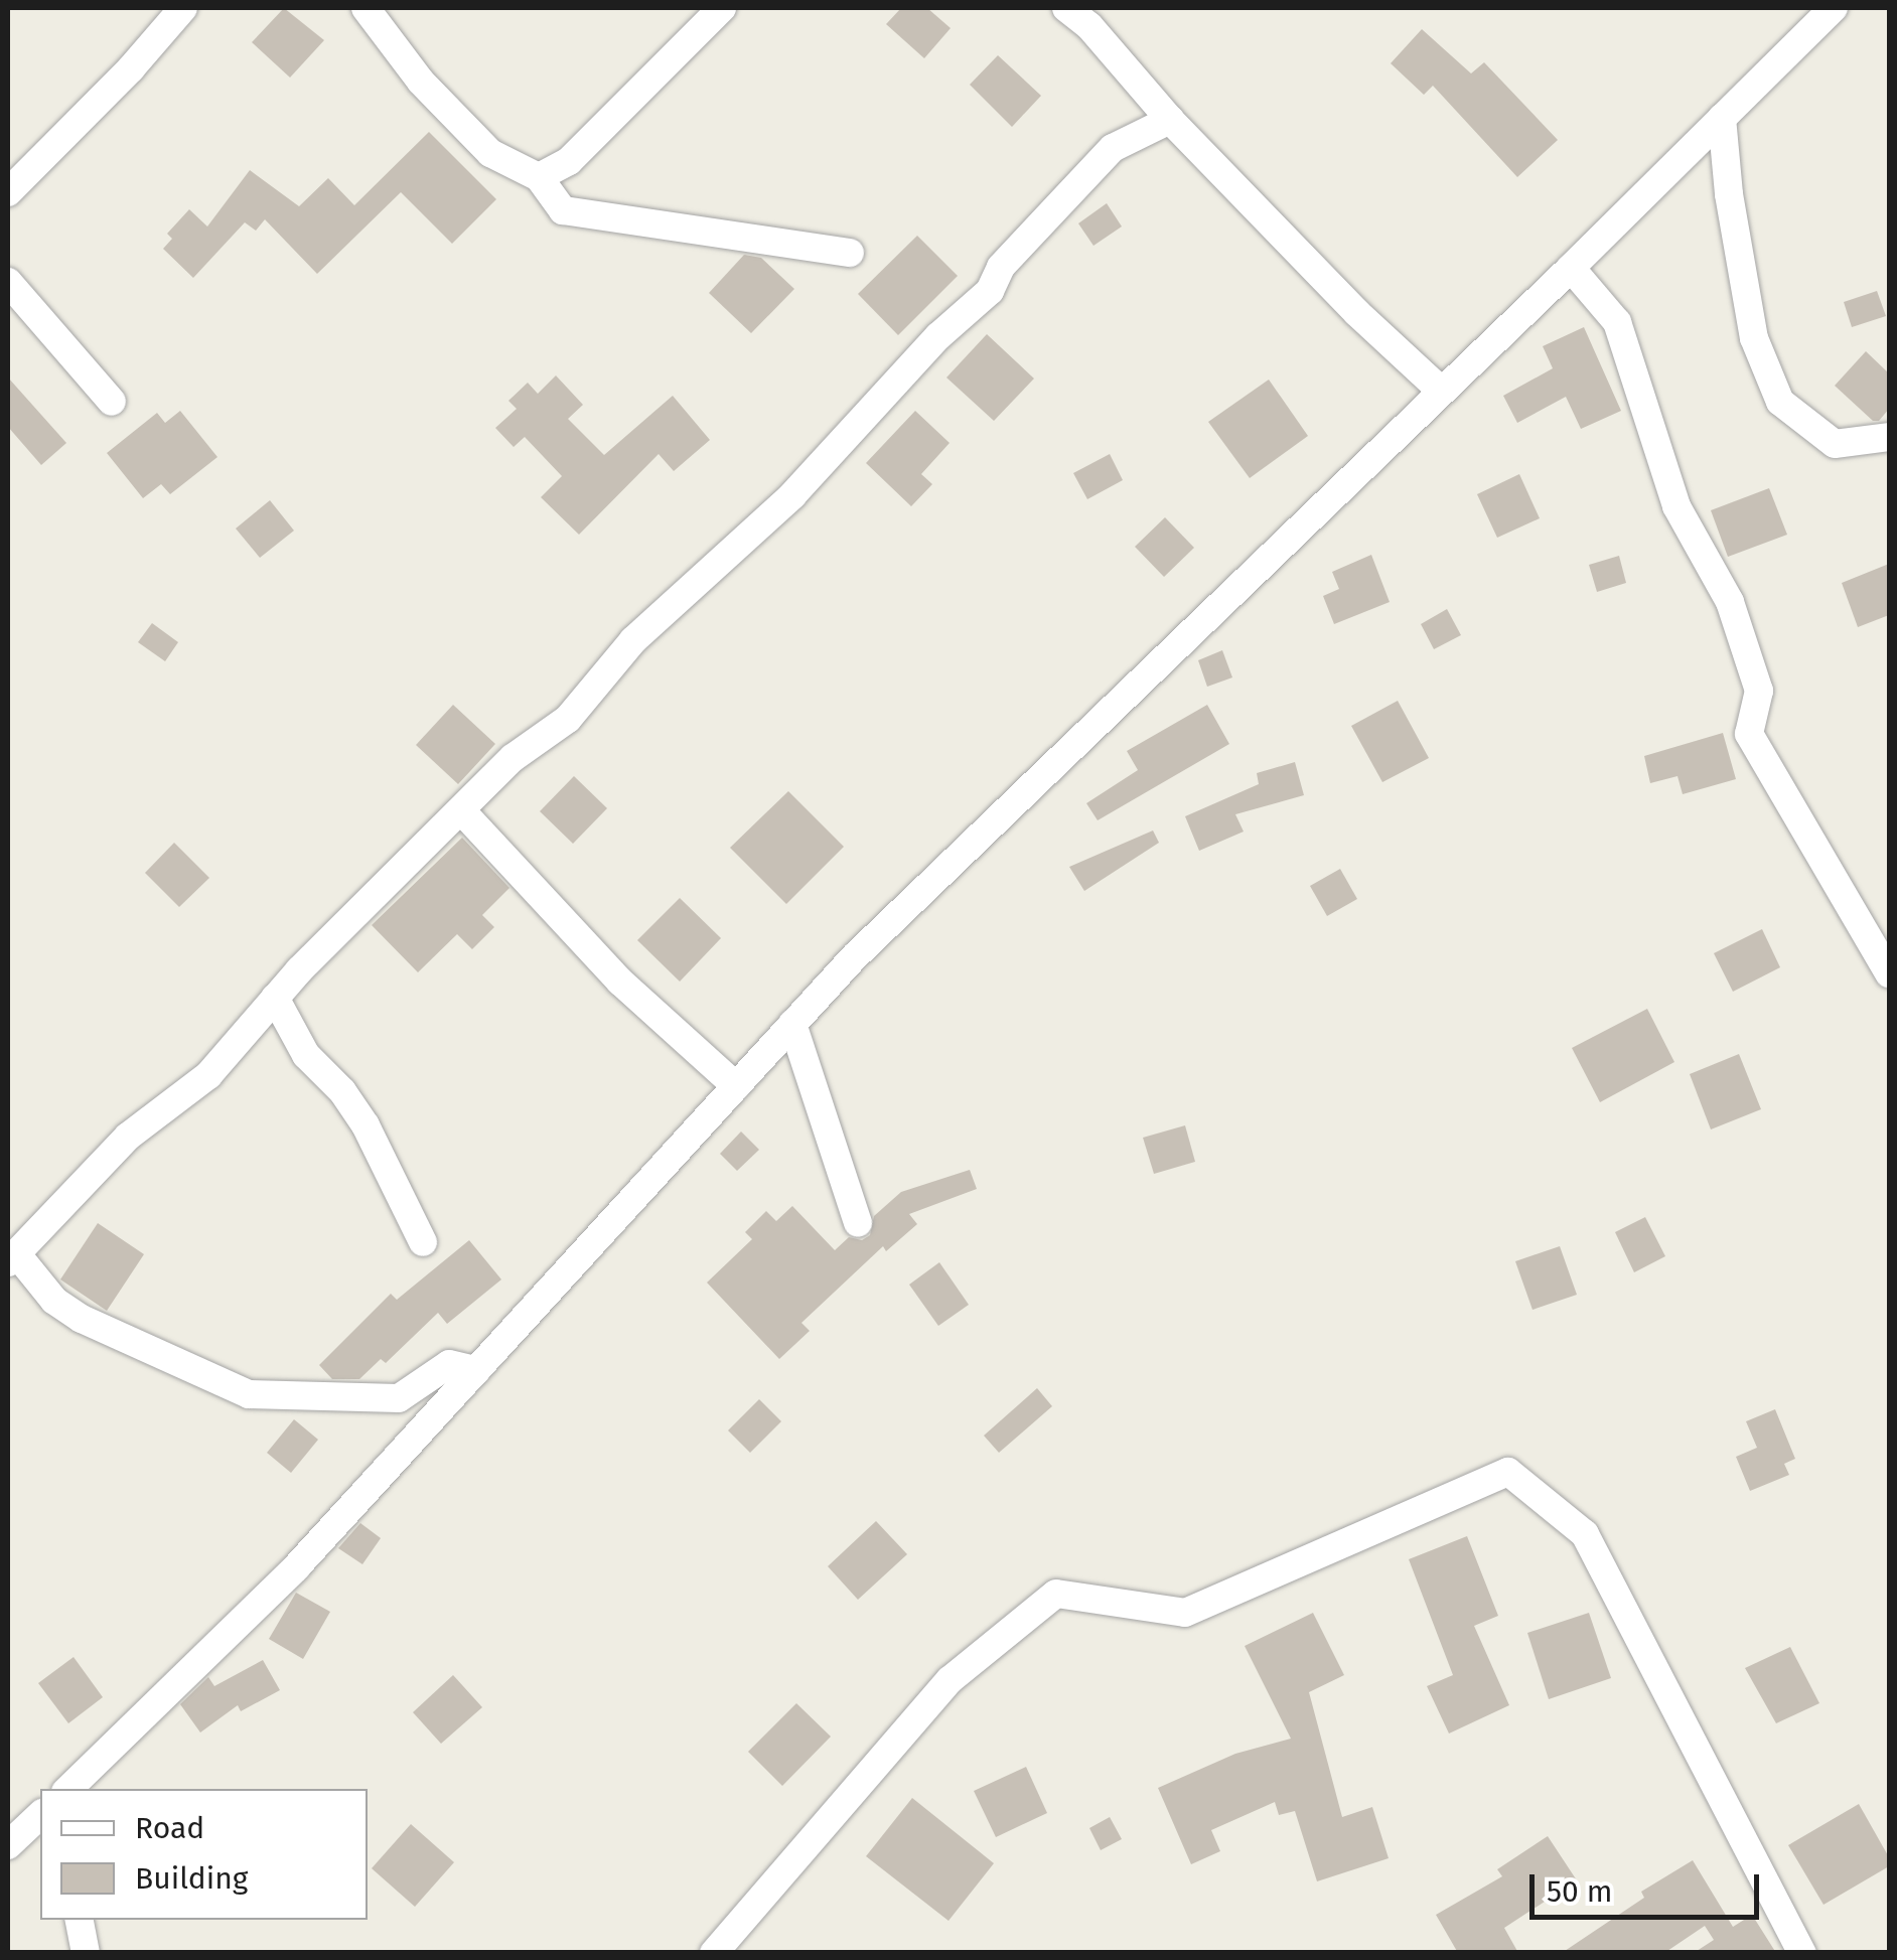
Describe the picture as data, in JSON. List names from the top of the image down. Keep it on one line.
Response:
{"legend":["Road","Building"],"scale_bar":"50 m"}
